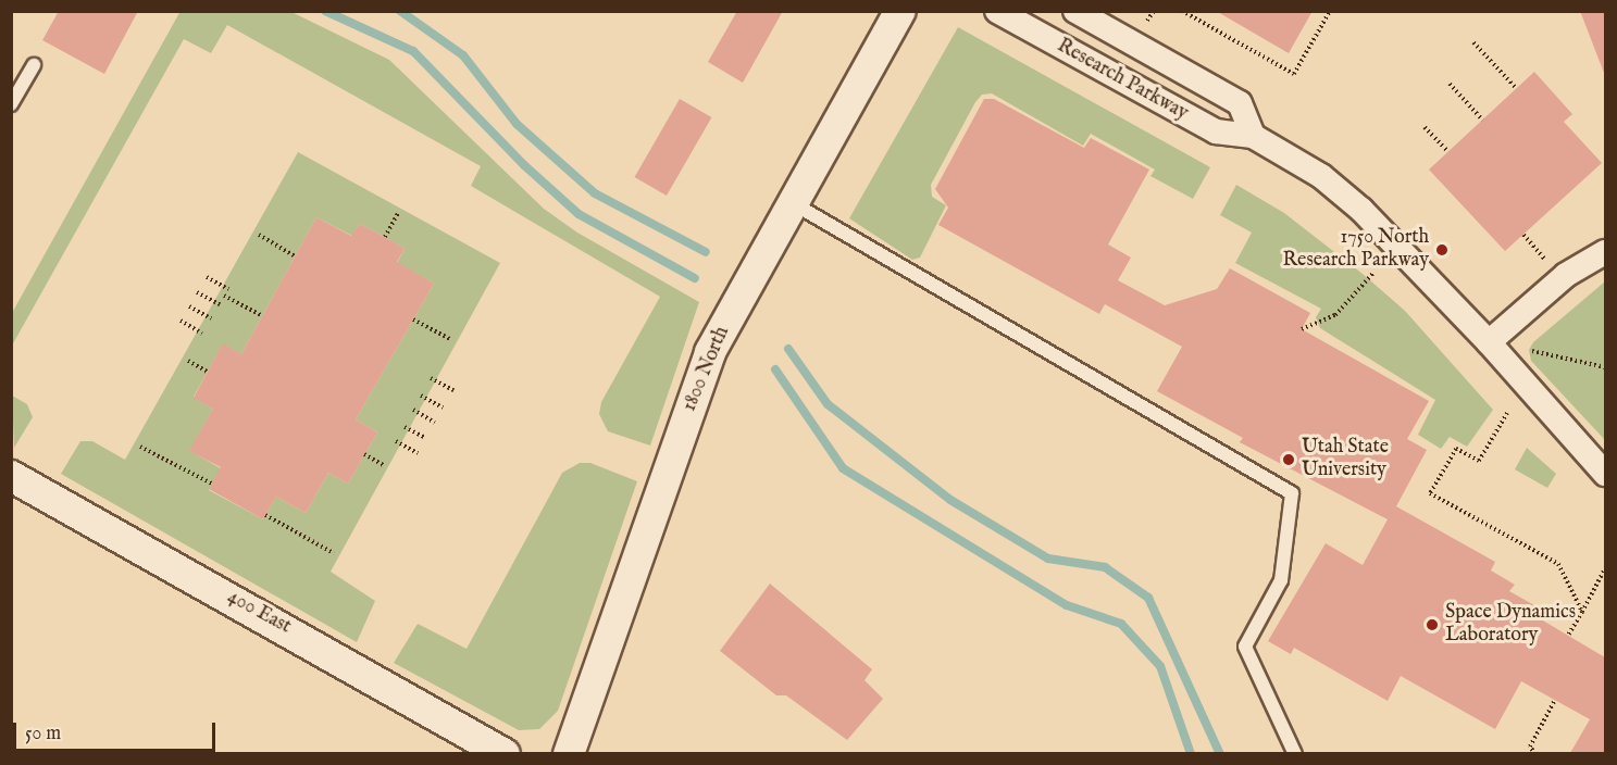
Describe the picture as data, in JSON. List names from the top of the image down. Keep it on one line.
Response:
{"streets":{"street":["Research Parkway","1800 North","400 East"]},"places":["1750 North Research Parkway","Utah State University","Space Dynamics Laboratory"],"scale_bar":"50 m"}
